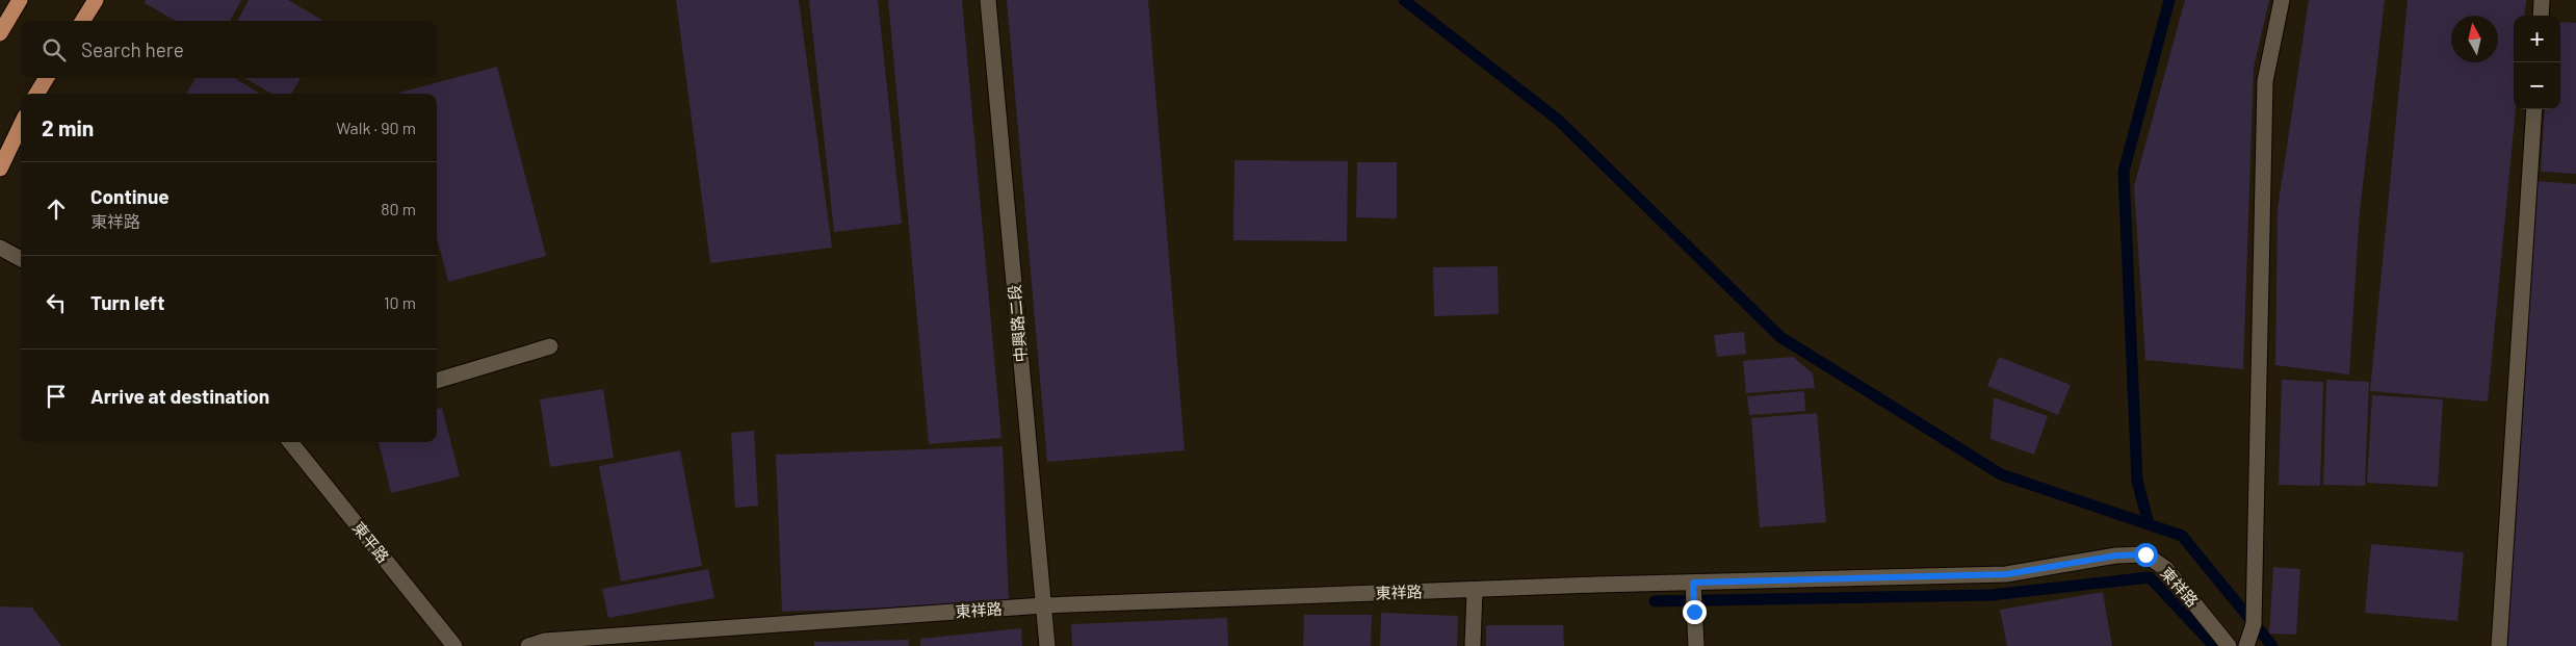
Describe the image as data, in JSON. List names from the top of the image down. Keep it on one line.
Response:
{"streets":{"street":["中興路二段","東平路","東祥路"]},"crossings":[["中興路二段","東祥路"]],"north":"top","page":{"map_buttons":["+","−"],"search":"Search here","heading":["2 min","Walk · 90 m"],"list":[["Continue","東祥路","80 m"],["Turn left","10 m"],"Arrive at destination"]}}
